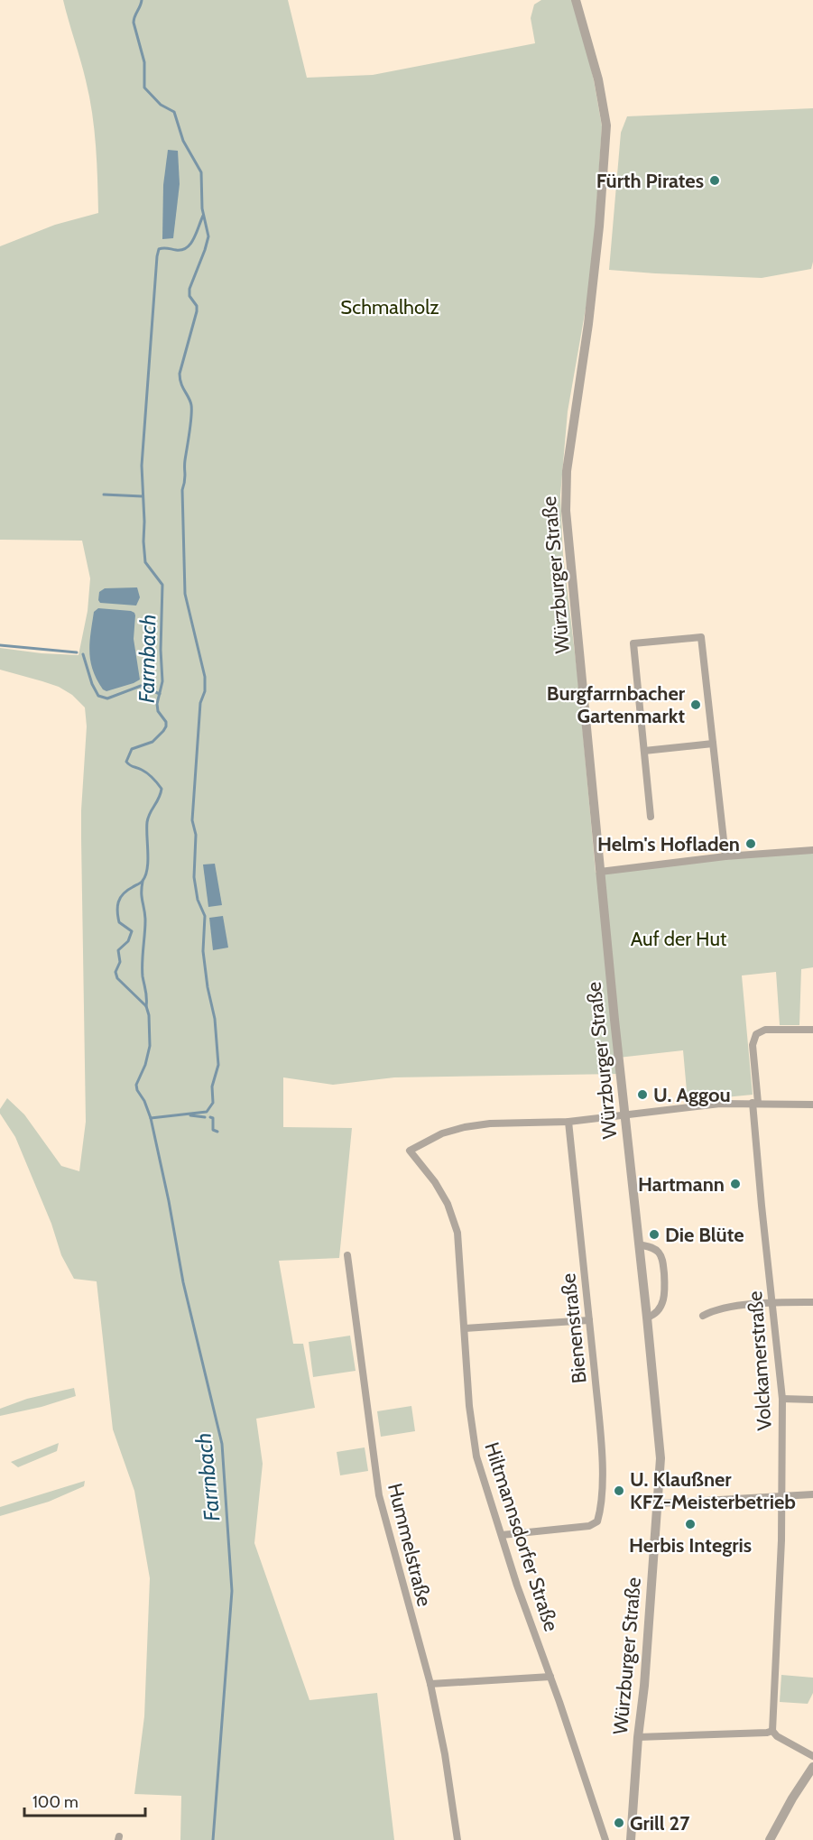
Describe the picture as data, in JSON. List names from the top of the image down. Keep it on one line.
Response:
{"streets":{"street":["Würzburger Straße","Bienenstraße","Volckamerstraße","Hiltmannsdorfer Straße","Hummelstraße"]},"crossings":[["Bienenstraße","Hiltmannsdorfer Straße"]],"water":["Farrnbach"],"parks":["Schmalholz","Auf der Hut"],"places":["Fürth Pirates","Burgfarrnbacher Gartenmarkt","Helm's Hofladen","U. Aggou","Hartmann","Die Blüte","U. Klaußner KFZ-Meisterbetrieb","Herbis Integris","Grill 27"],"scale_bar":"100 m"}
